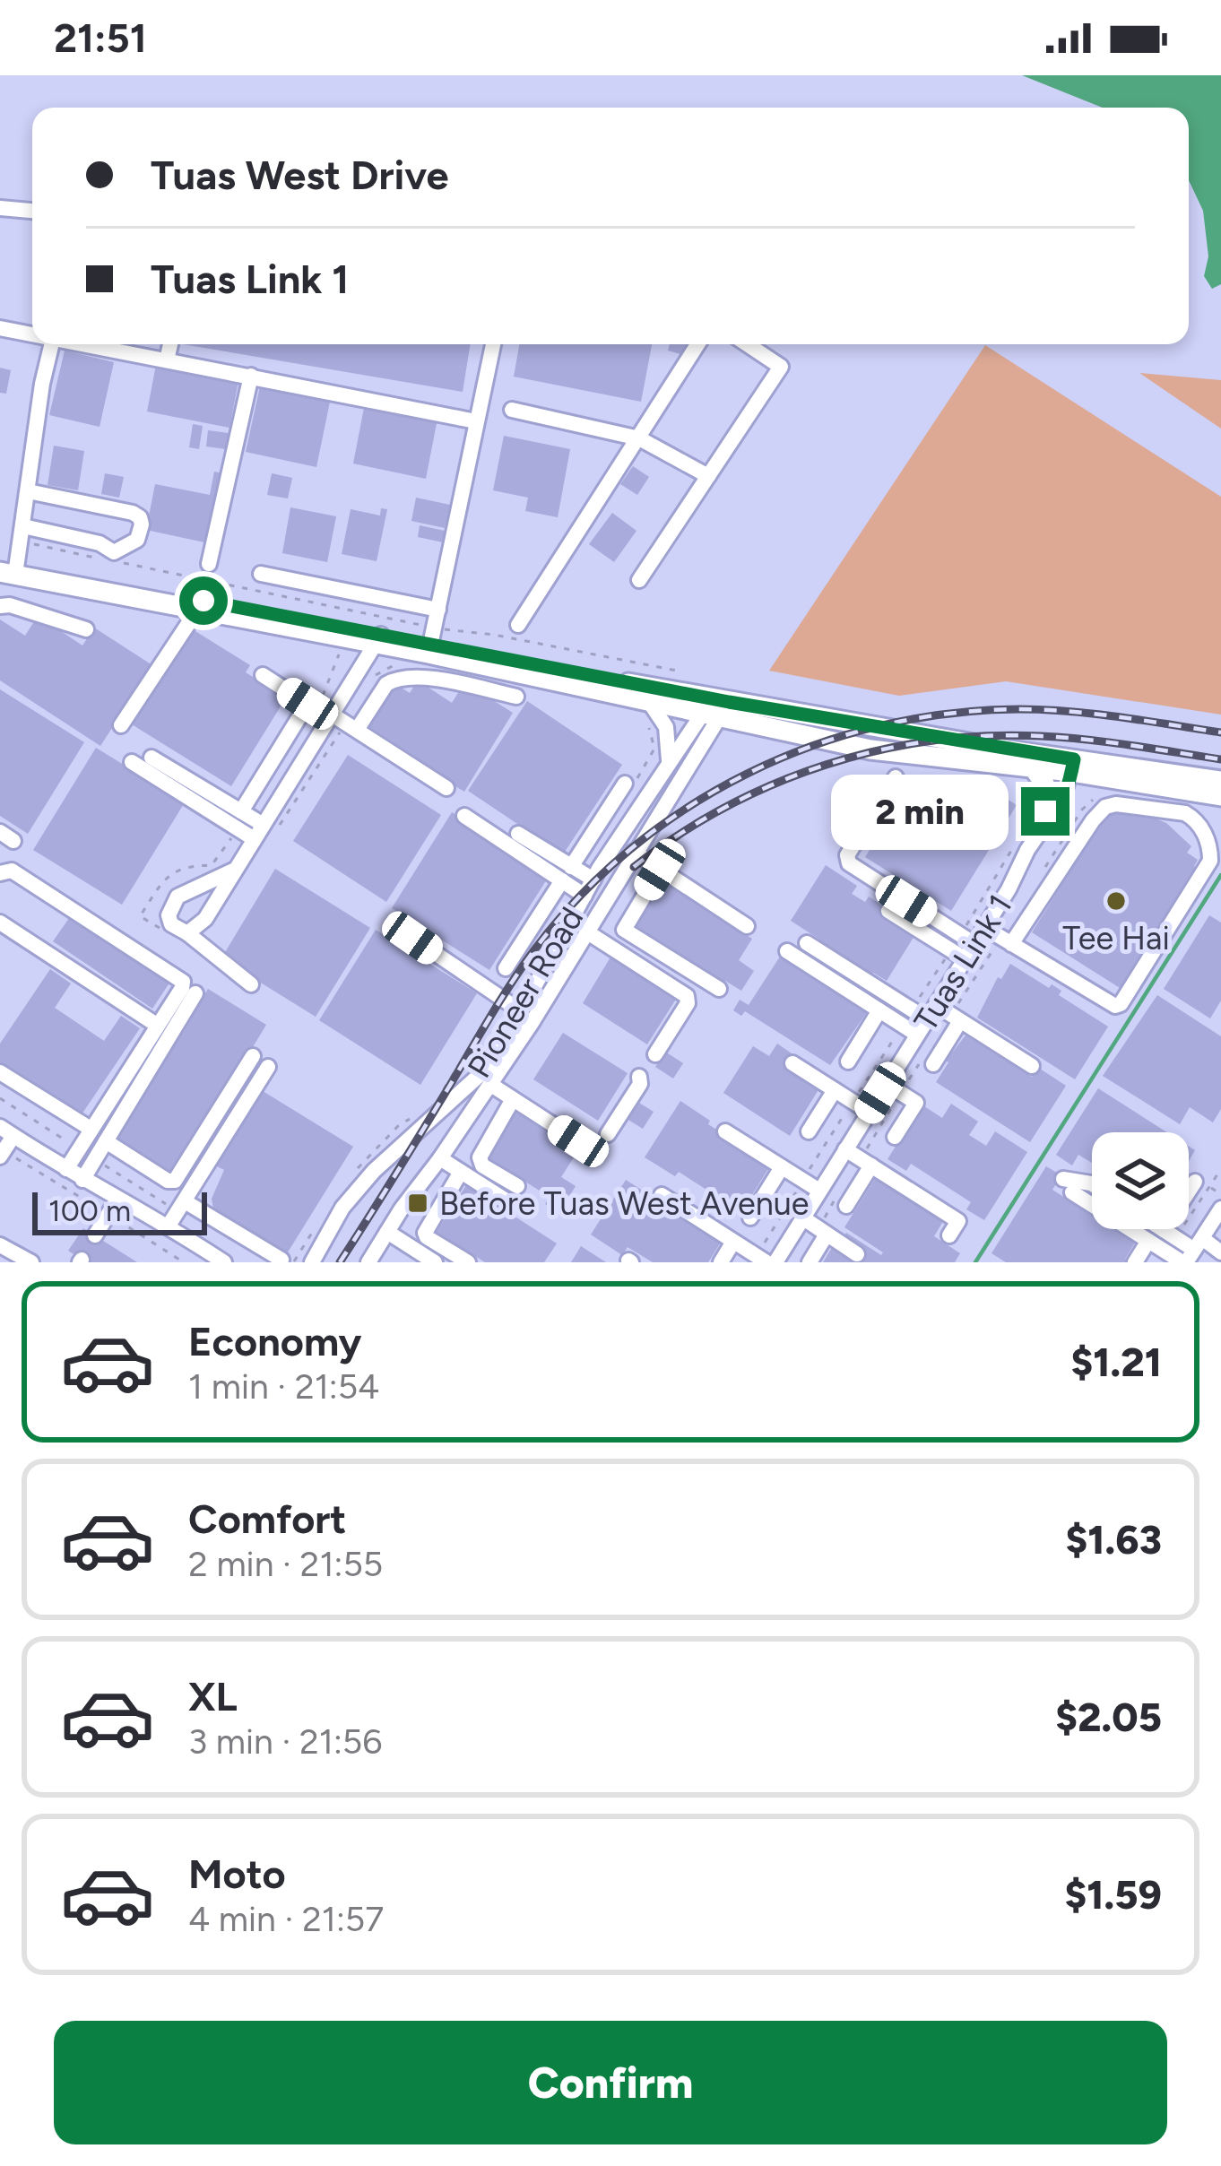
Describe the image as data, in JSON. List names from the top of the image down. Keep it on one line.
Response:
{"streets":{"street":["Tuas Link 1","Pioneer Road"]},"places":{"other":["Tee Hai"],"transit":["Before Tuas West Avenue"]},"scale_bar":"100 m","page":{"status":"21:51","banner":["Tuas West Drive","Tuas Link 1"],"bubble":"2 min","scale":"100 m","list":[{"name":"Economy","note":"1 min · 21:54","value":"$1.21"},{"name":"Comfort","note":"2 min · 21:55","value":"$1.63"},{"name":"XL","note":"3 min · 21:56","value":"$2.05"},{"name":"Moto","note":"4 min · 21:57","value":"$1.59"}],"buttons":"Confirm"}}
